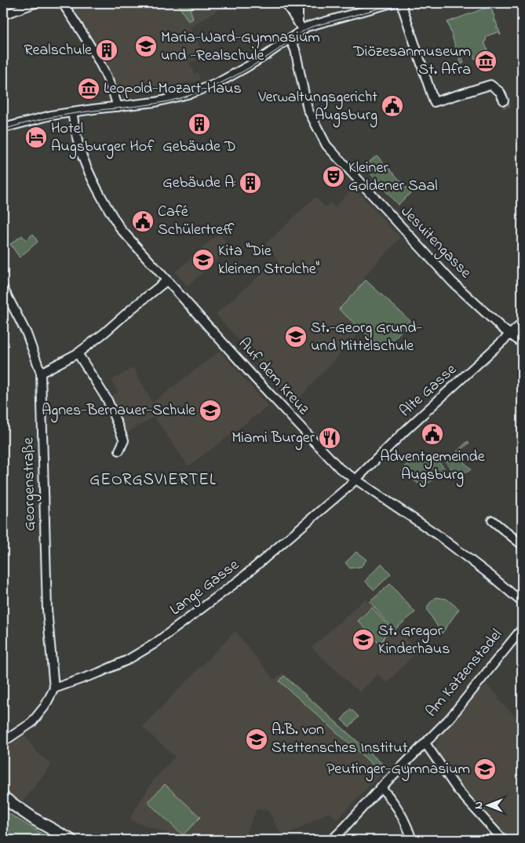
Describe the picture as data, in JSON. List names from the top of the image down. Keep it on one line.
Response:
{"streets":{"street":["Jesuitengasse","Auf dem Kreuz","Alte Gasse","Georgenstraße","Lange Gasse","Am Katzenstadel"]},"crossings":[["Jesuitengasse","Alte Gasse"],["Auf dem Kreuz","Alte Gasse"],["Auf dem Kreuz","Lange Gasse"],["Alte Gasse","Lange Gasse"],["Georgenstraße","Lange Gasse"]],"districts":["GEORGSVIERTEL"],"places":{"school or university":["Maria-Ward-Gymnasium und -Realschule","Kita \"Die kleinen Strolche\"","St.-Georg Grund- und Mittelschule","Agnes-Bernauer-Schule","St. Gregor Kinderhaus","A.B. von Stettensches Institut","Peutinger-Gymnasium"],"building":["Realschule","Gebäude D","Gebäude A:"],"museum":["Diözesanmuseum St. Afra","Leopold-Mozart-Haus"],"public building":["Verwaltungsgericht Augsburg","Café Schülertreff","Adventgemeinde Augsburg"],"hotel":["Hotel Augsburger Hof"],"theatre":["Kleiner Goldener Saal"],"restaurant":["Miami Burger"]},"north":"left"}
